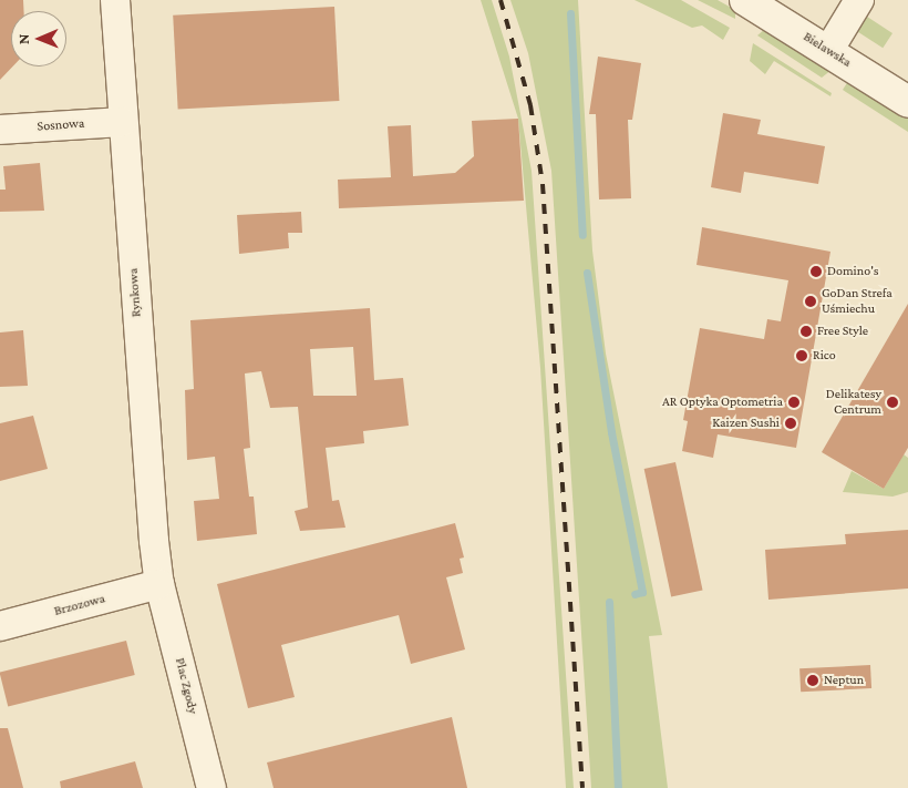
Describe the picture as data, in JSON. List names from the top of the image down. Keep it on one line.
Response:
{"streets":{"street":["Bielawska","Sosnowa","Rynkowa","Brzozowa","Plac Zgody"]},"crossings":[["Sosnowa","Rynkowa"],["Rynkowa","Brzozowa"],["Rynkowa","Plac Zgody"],["Brzozowa","Plac Zgody"]],"places":["Domino's","GoDan Strefa Uśmiechu","Free Style","Rico","AR Optyka Optometria","Delikatesy Centrum","Kaizen Sushi","Neptun"],"north":"left"}
